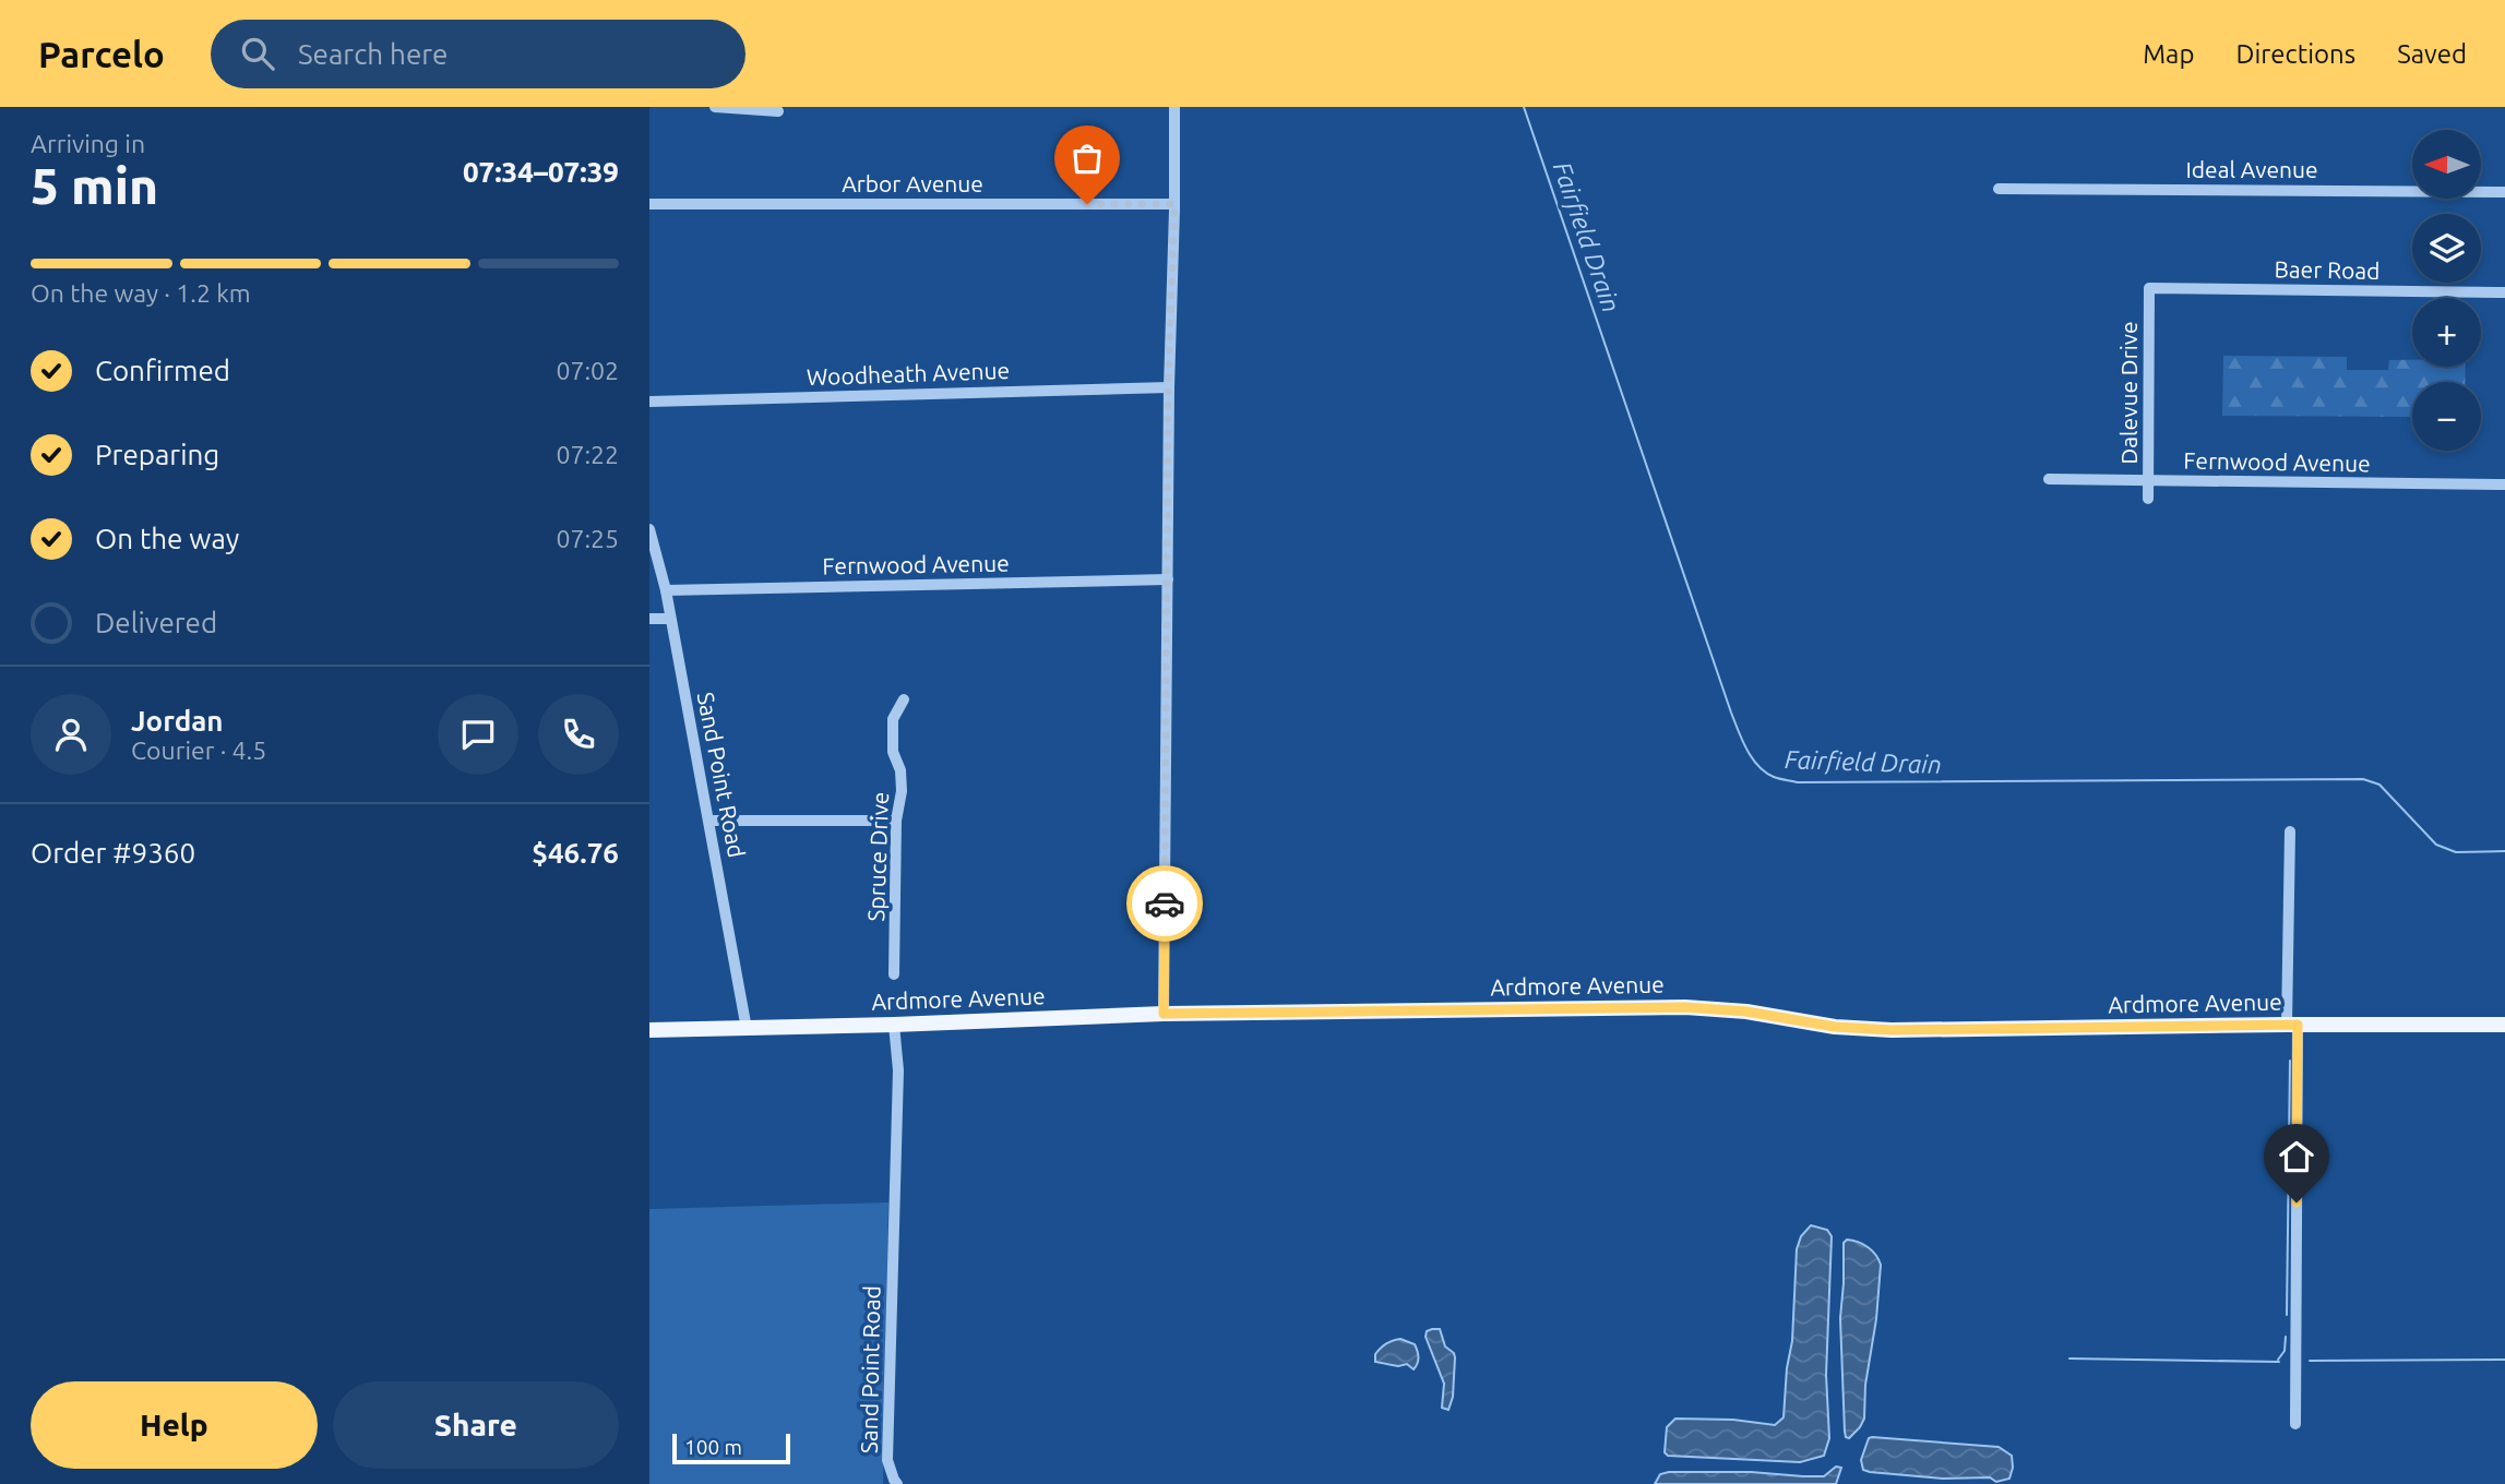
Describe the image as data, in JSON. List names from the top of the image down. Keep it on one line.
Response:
{"streets":{"main road":["Ardmore Avenue"],"street":["Ideal Avenue","Arbor Avenue","Baer Road","Woodheath Avenue","Dalevue Drive","Fernwood Avenue","Sand Point Road","Spruce Drive"]},"crossings":[["Baer Road","Dalevue Drive"],["Dalevue Drive","Fernwood Avenue"],["Fernwood Avenue","Sand Point Road"],["Sand Point Road","Ardmore Avenue"]],"water":["Fairfield Drain"],"scale_bar":"100 m","north":"left","page":{"header":"Parcelo","search":"Search here","nav":["Map","Directions","Saved"],"heading":["5 min","Arriving in","07:34–07:39"],"panel":["Jordan","Courier · 4.5","Order #9360","$46.76"],"map_buttons":["+","−"],"bar":"On the way · 1.2 km","list":[["Confirmed","07:02"],["Preparing","07:22"],["On the way","07:25"],"Delivered"],"buttons":["Help","Share"],"scale":"100 m"}}
